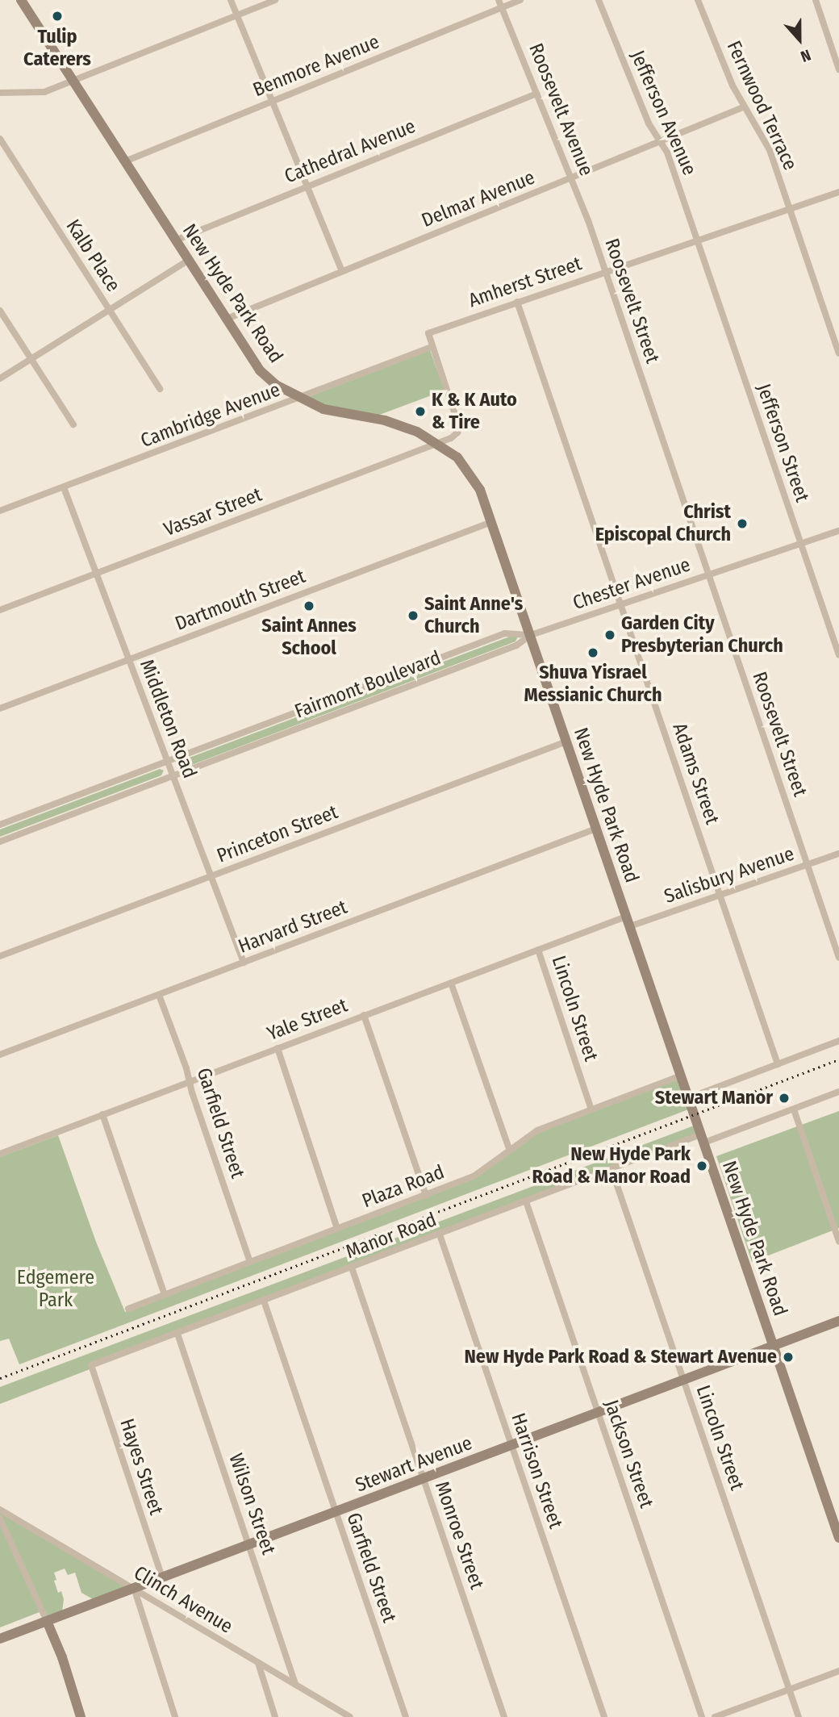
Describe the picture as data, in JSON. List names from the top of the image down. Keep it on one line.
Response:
{"streets":{"main road":["New Hyde Park Road","Stewart Avenue"],"street":["Benmore Avenue","Fernwood Terrace","Roosevelt Avenue","Jefferson Avenue","Cathedral Avenue","Delmar Avenue","Kalb Place","Amherst Street","Roosevelt Street","Cambridge Avenue","Jefferson Street","Vassar Street","Chester Avenue","Dartmouth Street","Fairmont Boulevard","Middleton Road","Adams Street","Princeton Street","Salisbury Avenue","Harvard Street","Lincoln Street","Yale Street","Garfield Street","Plaza Road","Manor Road","Jackson Street","Hayes Street","Harrison Street","Wilson Street","Monroe Street","Clinch Avenue"]},"crossings":[["Benmore Avenue","Roosevelt Avenue"],["Benmore Avenue","New Hyde Park Road"],["Fernwood Terrace","Delmar Avenue"],["Fernwood Terrace","Amherst Street"],["Roosevelt Avenue","Cathedral Avenue"],["Roosevelt Avenue","Delmar Avenue"],["Roosevelt Avenue","Roosevelt Street"],["Jefferson Avenue","Delmar Avenue"],["Jefferson Avenue","Amherst Street"],["Jefferson Avenue","Jefferson Street"],["Cathedral Avenue","New Hyde Park Road"],["Delmar Avenue","New Hyde Park Road"],["Amherst Street","Roosevelt Street"],["Amherst Street","Cambridge Avenue"],["Amherst Street","Jefferson Street"],["Amherst Street","Vassar Street"],["Amherst Street","Adams Street"],["New Hyde Park Road","Cambridge Avenue"],["New Hyde Park Road","Vassar Street"],["New Hyde Park Road","Chester Avenue"],["New Hyde Park Road","Dartmouth Street"],["New Hyde Park Road","Fairmont Boulevard"],["New Hyde Park Road","Princeton Street"],["New Hyde Park Road","Salisbury Avenue"],["New Hyde Park Road","Harvard Street"],["New Hyde Park Road","Yale Street"],["New Hyde Park Road","Plaza Road"],["New Hyde Park Road","Manor Road"],["New Hyde Park Road","Stewart Avenue"],["Roosevelt Street","Chester Avenue"],["Roosevelt Street","Salisbury Avenue"],["Cambridge Avenue","Vassar Street"],["Cambridge Avenue","Middleton Road"],["Jefferson Street","Chester Avenue"],["Vassar Street","Middleton Road"],["Chester Avenue","Fairmont Boulevard"],["Chester Avenue","Adams Street"],["Dartmouth Street","Middleton Road"],["Fairmont Boulevard","Middleton Road"],["Middleton Road","Princeton Street"],["Middleton Road","Harvard Street"],["Adams Street","Salisbury Avenue"],["Salisbury Avenue","Yale Street"],["Harvard Street","Garfield Street"],["Lincoln Street","Yale Street"],["Lincoln Street","Plaza Road"],["Lincoln Street","Manor Road"],["Lincoln Street","Stewart Avenue"],["Yale Street","Garfield Street"],["Garfield Street","Plaza Road"],["Garfield Street","Manor Road"],["Garfield Street","Stewart Avenue"],["Manor Road","Jackson Street"],["Manor Road","Hayes Street"],["Manor Road","Harrison Street"],["Manor Road","Wilson Street"],["Manor Road","Monroe Street"],["Jackson Street","Stewart Avenue"],["Stewart Avenue","Hayes Street"],["Stewart Avenue","Harrison Street"],["Stewart Avenue","Wilson Street"],["Stewart Avenue","Monroe Street"],["Stewart Avenue","Clinch Avenue"],["Wilson Street","Clinch Avenue"]],"parks":["Edgemere Park"],"places":["Tulip Caterers","K & K Auto & Tire","Christ Episcopal Church","Saint Annes School","Saint Anne's Church","Garden City Presbyterian Church","Shuva Yisrael Messianic Church","Stewart Manor","New Hyde Park Road & Manor Road","New Hyde Park Road & Stewart Avenue"],"north":"bottom"}
